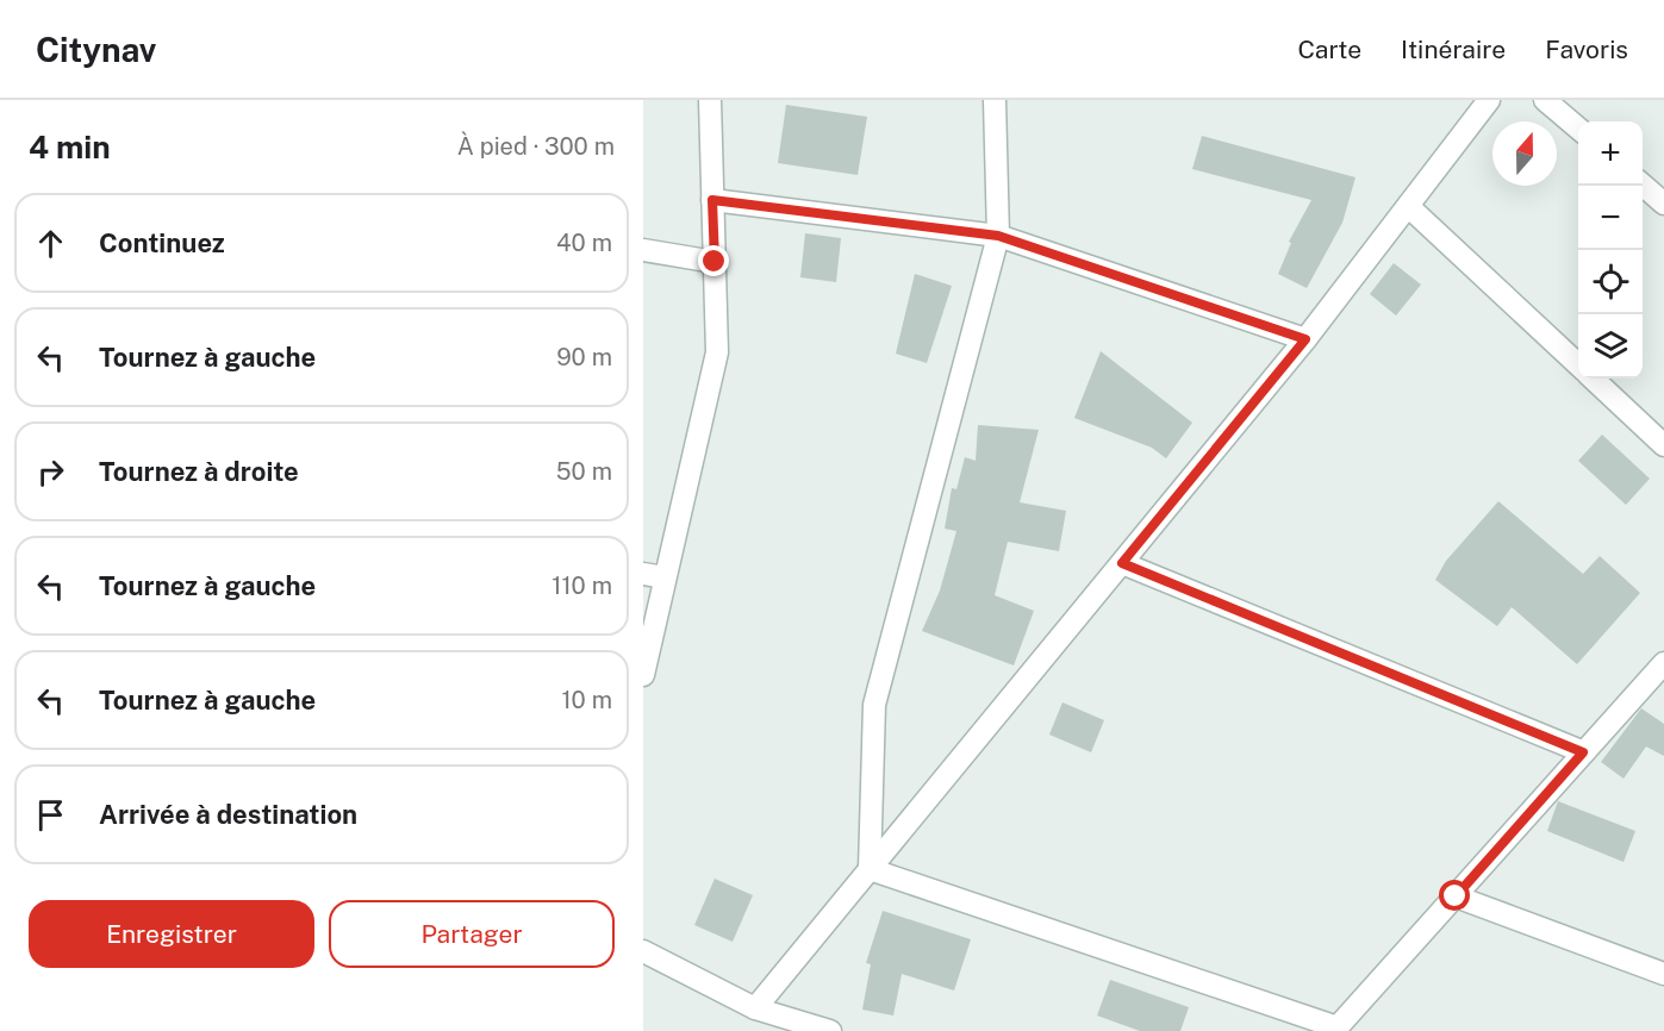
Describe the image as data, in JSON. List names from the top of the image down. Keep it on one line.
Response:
{"north":"top","page":{"header":"Citynav","nav":["Carte","Itinéraire","Favoris"],"heading":["4 min","À pied · 300 m"],"map_buttons":["+","−"],"list":[["Continuez","40 m"],["Tournez à gauche","90 m"],["Tournez à droite","50 m"],["Tournez à gauche","110 m"],["Tournez à gauche","10 m"],"Arrivée à destination"],"buttons":["Enregistrer","Partager"]}}
